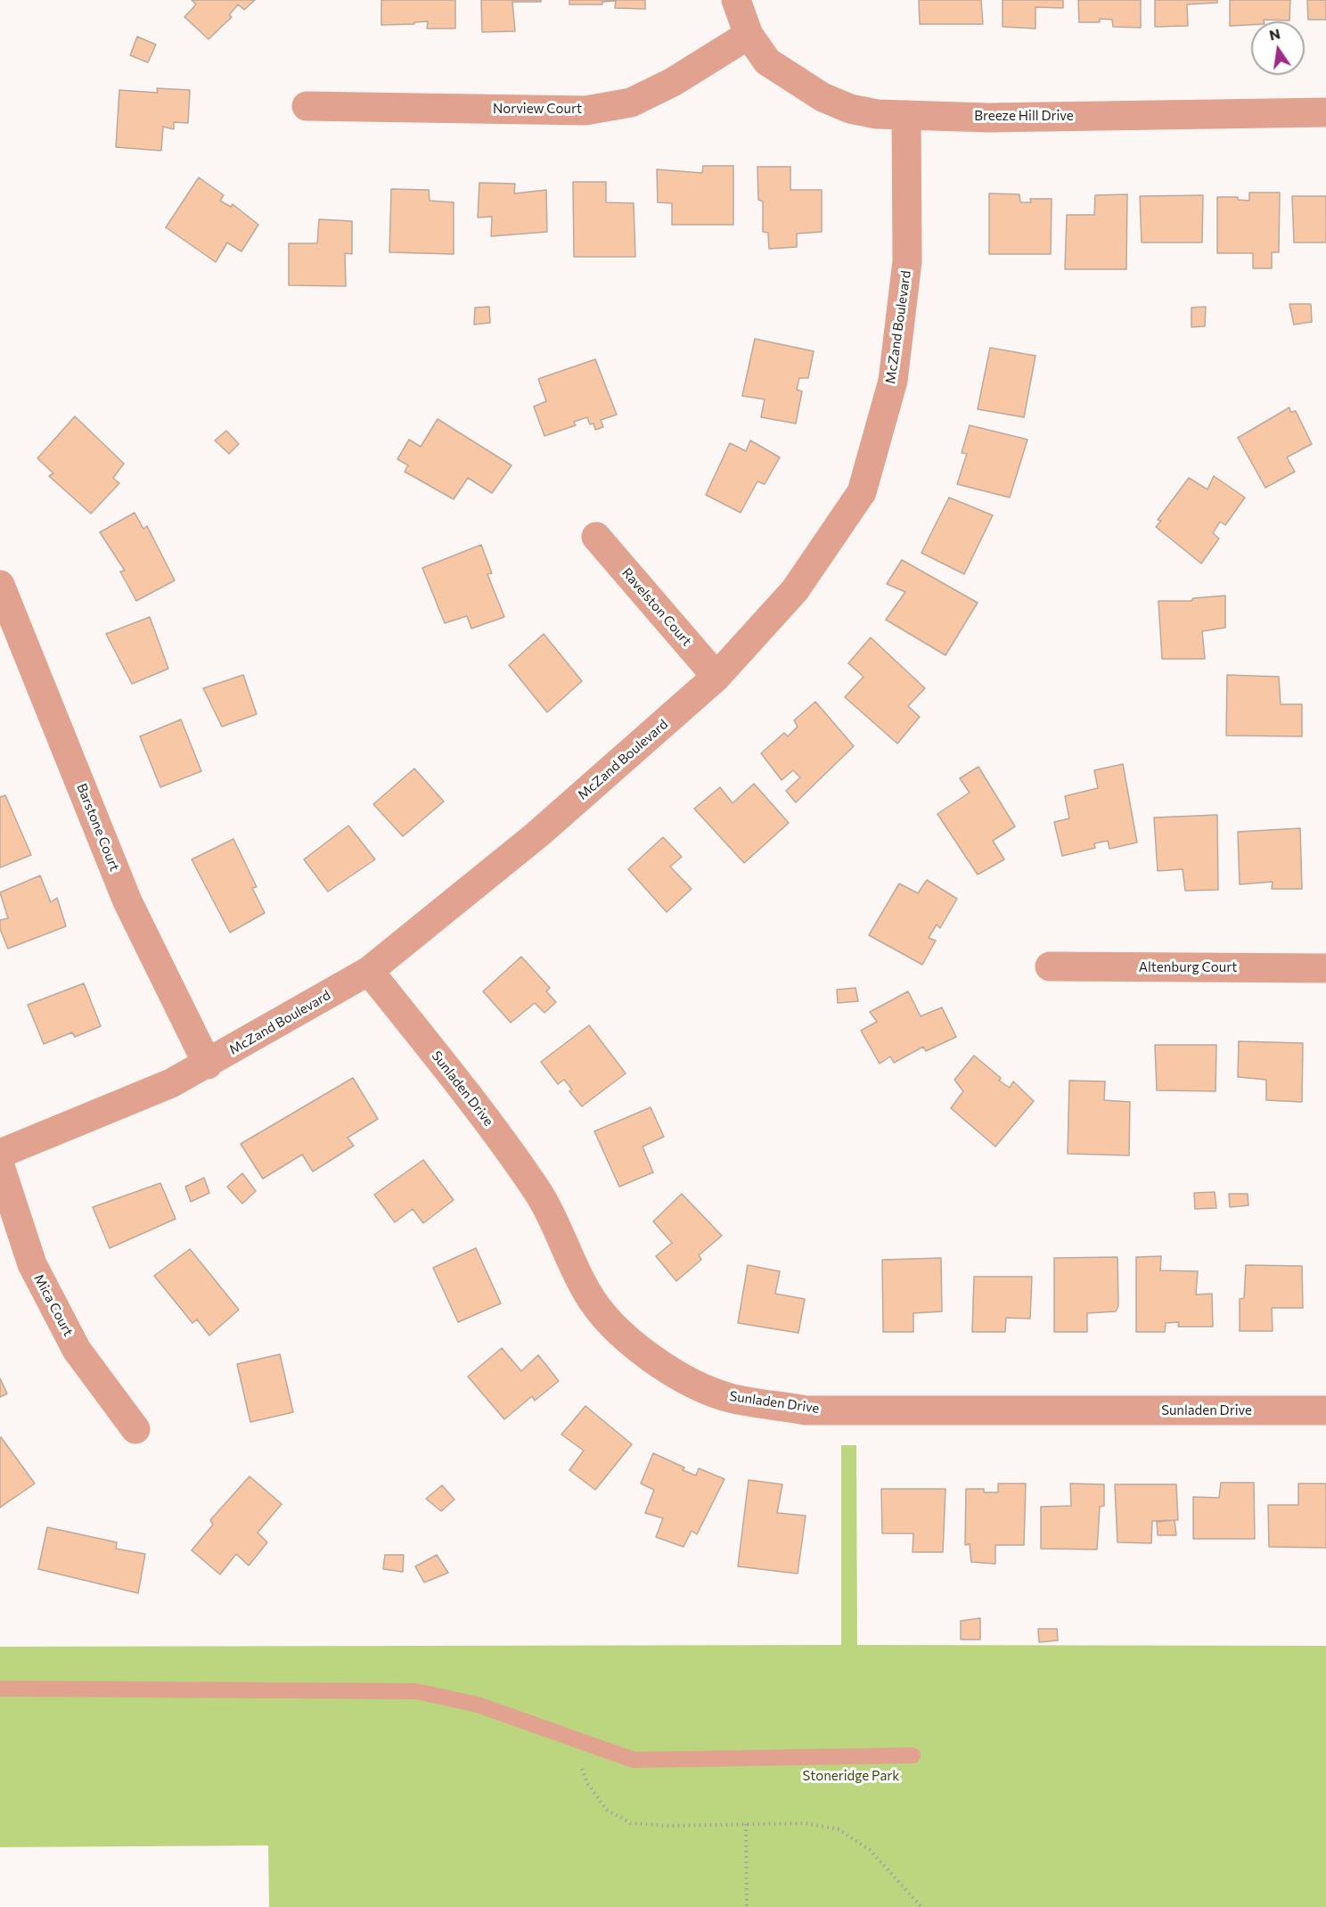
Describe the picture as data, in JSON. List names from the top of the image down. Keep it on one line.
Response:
{"streets":{"street":["Norview Court","Breeze Hill Drive","McZand Boulevard","Ravelston Court","Barstone Court","Altenburg Court","Sunladen Drive","Mica Court"]},"crossings":[["Norview Court","Breeze Hill Drive"],["Breeze Hill Drive","McZand Boulevard"],["McZand Boulevard","Ravelston Court"],["McZand Boulevard","Barstone Court"],["McZand Boulevard","Sunladen Drive"]],"parks":["Stoneridge Park"],"north":"top"}
